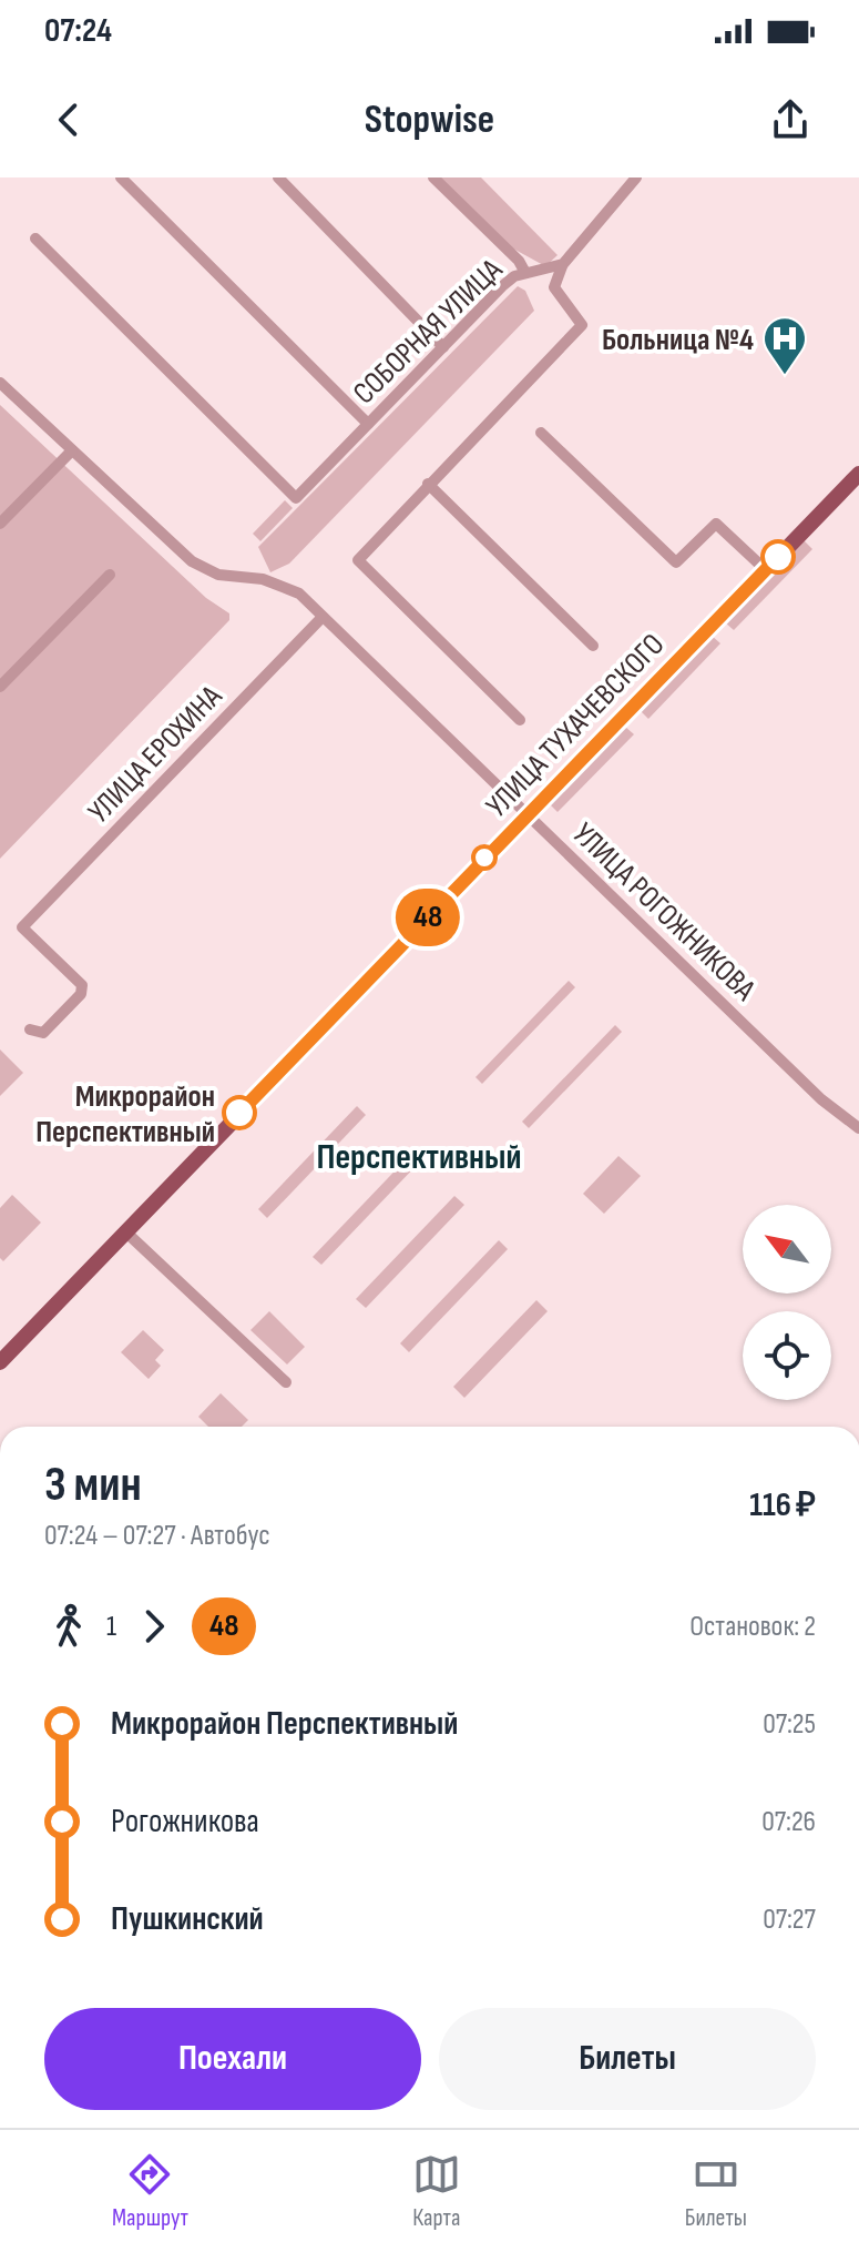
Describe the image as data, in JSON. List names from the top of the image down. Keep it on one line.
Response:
{"streets":{"main road":["УЛИЦА ТУХАЧЕВСКОГО"],"street":["СОБОРНАЯ УЛИЦА","УЛИЦА ЕРОХИНА","УЛИЦА РОГОЖНИКОВА"]},"crossings":[["УЛИЦА ТУХАЧЕВСКОГО","УЛИЦА РОГОЖНИКОВА"],["УЛИЦА ЕРОХИНА","УЛИЦА РОГОЖНИКОВА"]],"districts":["Перспективный"],"places":{"hospital":["Больница №4"],"other":["Микрорайон Перспективный"]},"lines":["bus line 48"],"north":"top left","page":{"status":"07:24","header":"Stopwise","on_map":"48","heading":["3 мин","07:24 – 07:27 · Автобус","116 ₽"],"legs":["1","48","Остановок: 2"],"list":[{"name":"Микрорайон Перспективный","value":"07:25"},{"name":"Рогожникова","value":"07:26"},{"name":"Пушкинский","value":"07:27"}],"buttons":["Поехали","Билеты"],"tabs":["Маршрут","Карта","Билеты"]}}
